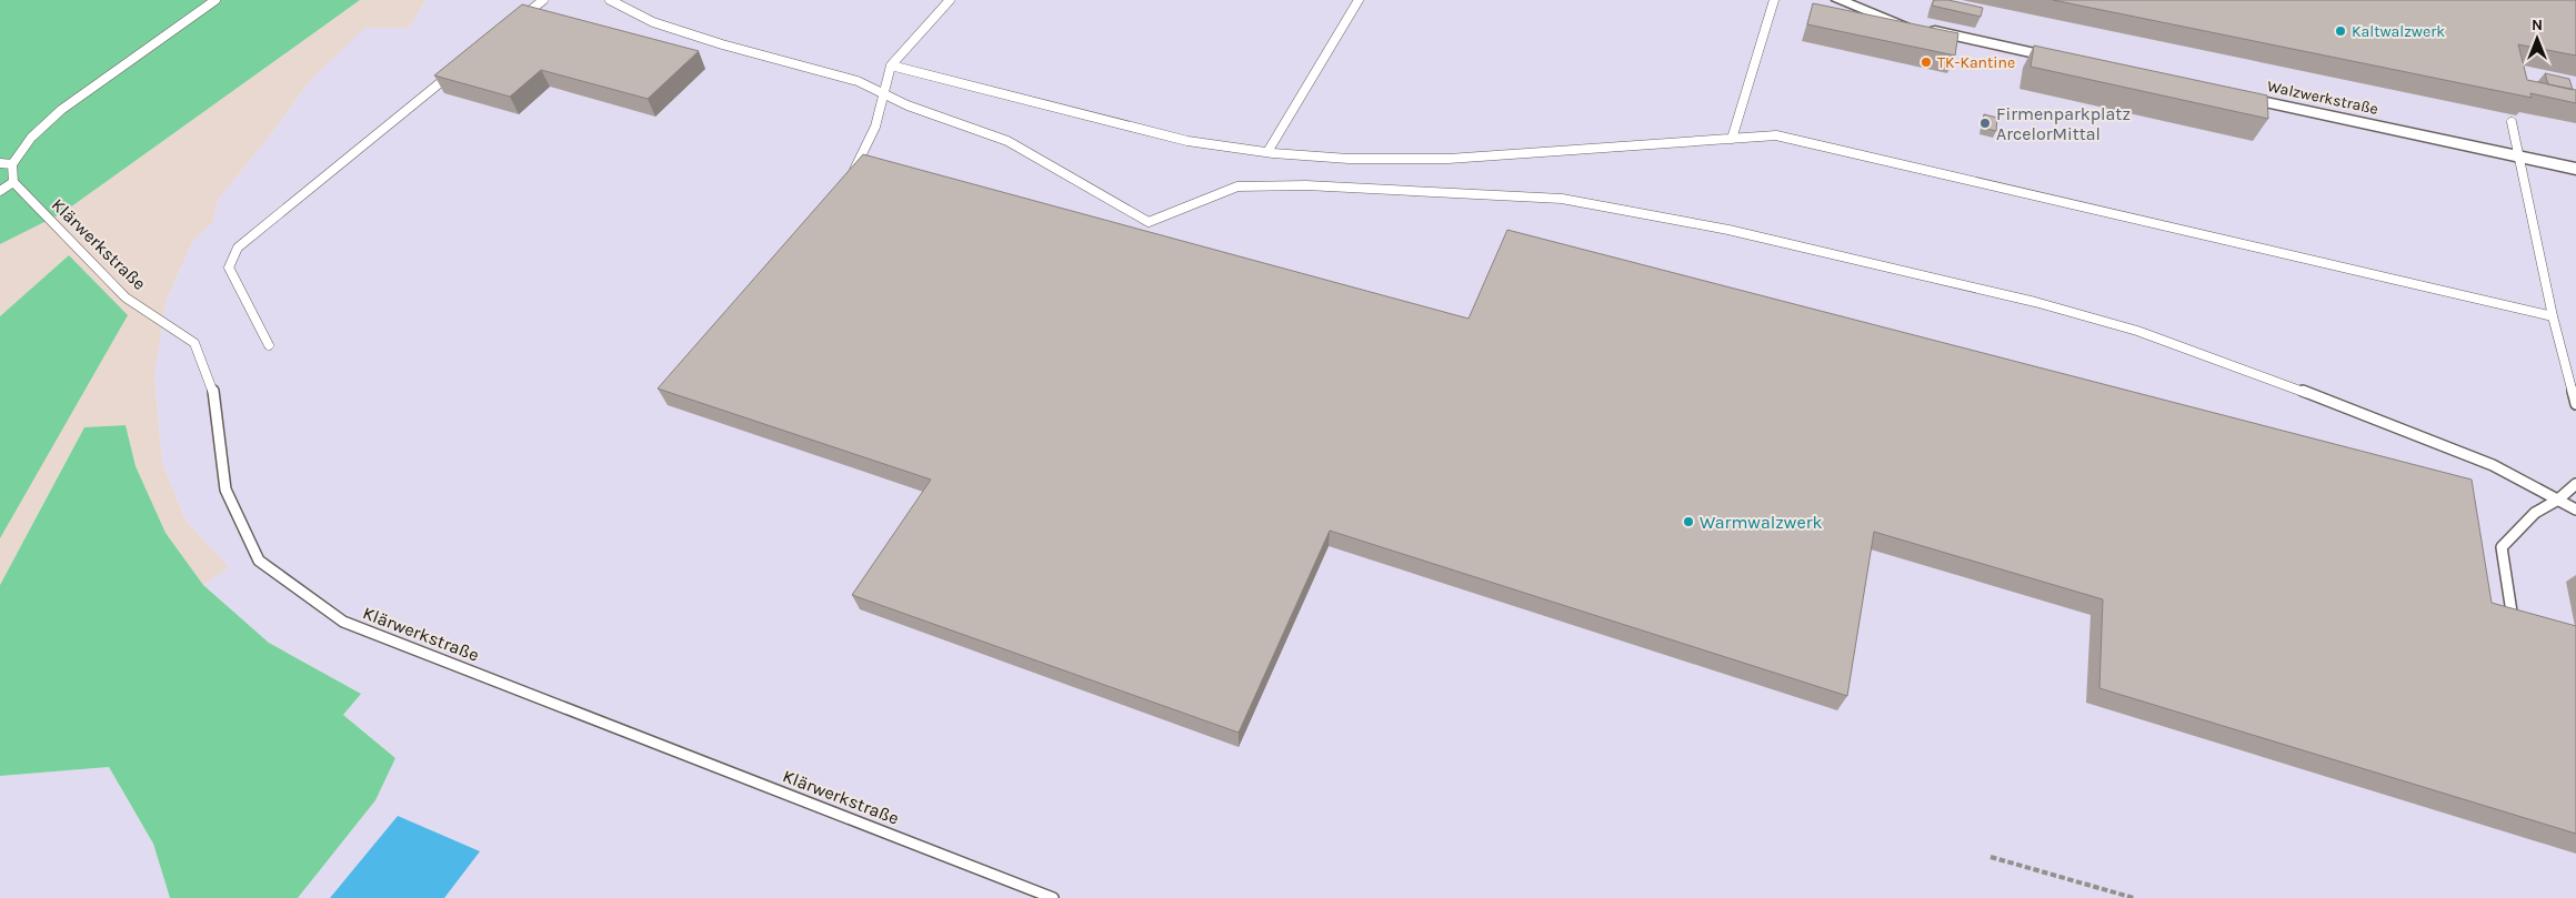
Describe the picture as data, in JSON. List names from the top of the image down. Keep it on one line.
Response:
{"streets":{"street":["Walzwerkstraße"],"lane":["Klärwerkstraße"]},"places":["Kaltwalzwerk","TK-Kantine","Firmenparkplatz ArcelorMittal","Warmwalzwerk"],"north":"top"}
